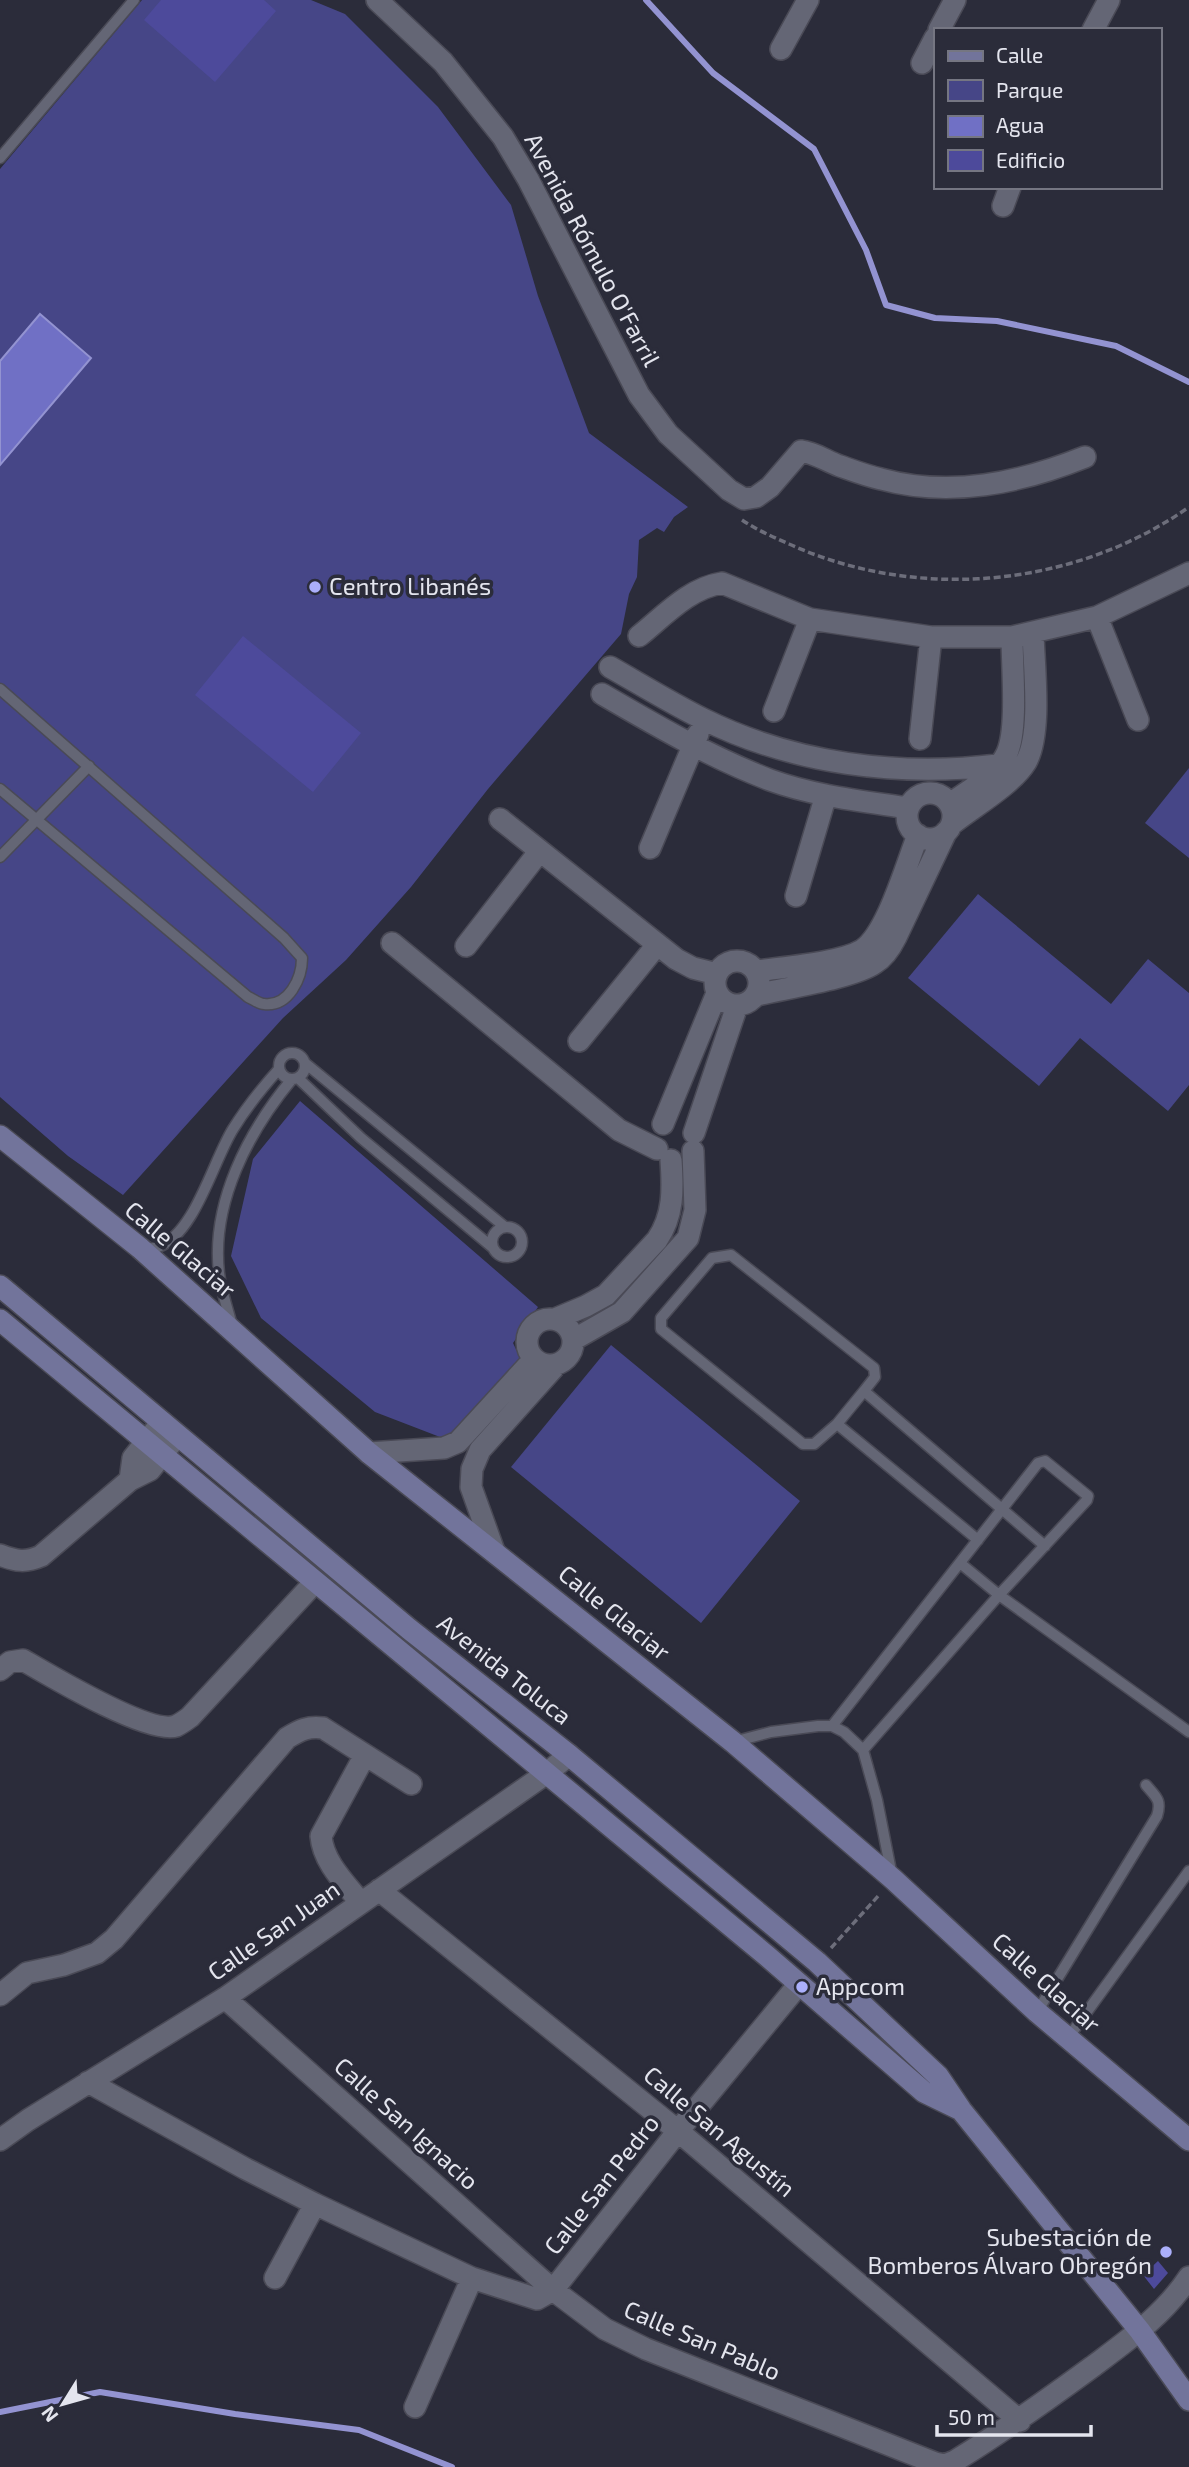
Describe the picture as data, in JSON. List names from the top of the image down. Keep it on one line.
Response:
{"streets":{"street":["Avenida Rómulo O'Farril","Calle Glaciar","Avenida Toluca","Calle San Juan","Calle San Ignacio","Calle San Agustín","Calle San Pedro","Calle San Pablo"]},"crossings":[["Avenida Toluca","Calle San Juan"],["Avenida Toluca","Calle San Pedro"],["Avenida Toluca","Calle San Pablo"],["Calle San Juan","Calle San Ignacio"],["Calle San Juan","Calle San Agustín"],["Calle San Ignacio","Calle San Pedro"],["Calle San Ignacio","Calle San Pablo"],["Calle San Agustín","Calle San Pedro"],["Calle San Agustín","Calle San Pablo"],["Calle San Pedro","Calle San Pablo"]],"places":["Centro Libanés","Appcom","Subestación de Bomberos Álvaro Obregón"],"legend":["Calle","Parque","Agua","Edificio"],"scale_bar":"50 m","north":"bottom left"}
